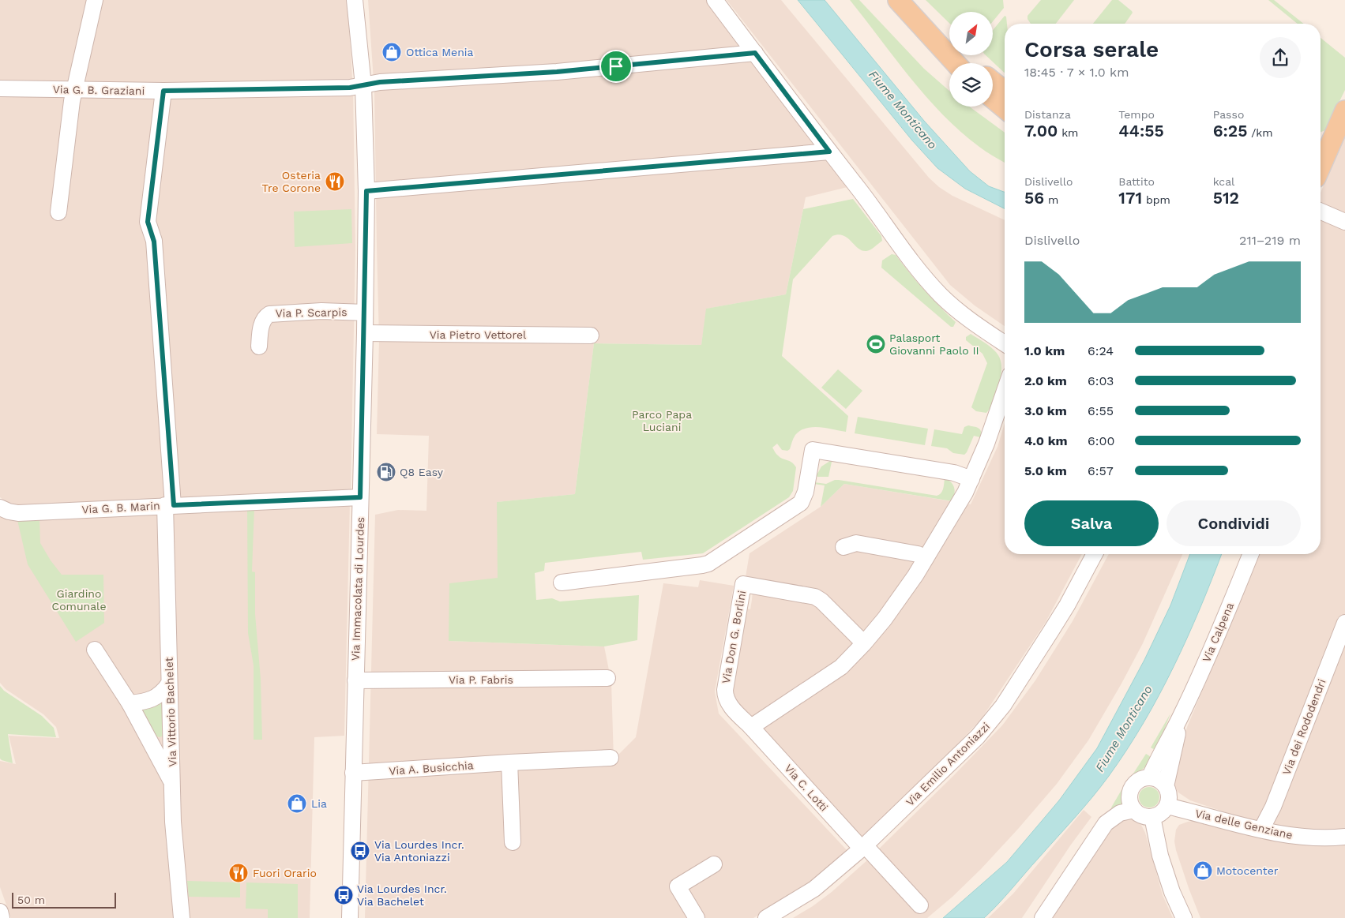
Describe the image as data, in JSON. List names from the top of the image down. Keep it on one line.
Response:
{"streets":{"street":["Via G. B. Graziani","Via P. Scarpis","Via Pietro Vettorel","Via G. B. Marin","Via Immacolata di Lourdes","Via Calpena","Via Don G. Borlini","Via P. Fabris","Via Vittorio Bachelet","Via dei Rododendri","Via Emilio Antoniazzi","Via A. Busicchia","Via C. Lotti","Via delle Genziane"]},"crossings":[["Via G. B. Graziani","Via Immacolata di Lourdes"],["Via G. B. Graziani","Via Vittorio Bachelet"],["Via P. Scarpis","Via Immacolata di Lourdes"],["Via Pietro Vettorel","Via Immacolata di Lourdes"],["Via G. B. Marin","Via Immacolata di Lourdes"],["Via G. B. Marin","Via Vittorio Bachelet"],["Via Immacolata di Lourdes","Via P. Fabris"],["Via Immacolata di Lourdes","Via A. Busicchia"],["Via Calpena","Via delle Genziane"],["Via Don G. Borlini","Via C. Lotti"],["Via dei Rododendri","Via delle Genziane"],["Via Emilio Antoniazzi","Via C. Lotti"]],"water":["Fiume Monticano"],"parks":["Parco Papa Luciani","Giardino Comunale"],"places":{"shop":["Ottica Menia","Lia","Motocenter"],"restaurant":["Osteria Tre Corone","Fuori Orario"],"sports":["Palasport Giovanni Paolo II"],"fuel station":["Q8 Easy"],"bus stop":["Via Lourdes Incr. Via Antoniazzi","Via Lourdes Incr. Via Bachelet"]},"scale_bar":"50 m","north":"top right","page":{"heading":["Corsa serale","18:45 · 7 × 1.0 km"],"stats":[["Distanza","7.00 km"],["Tempo","44:55"],["Passo","6:25 /km"],["Dislivello","56 m"],["Battito","171 bpm"],["kcal","512"]],"chart":["Dislivello","211–219 m"],"list":[{"name":"1.0 km","note":"6:24"},{"name":"2.0 km","note":"6:03"},{"name":"3.0 km","note":"6:55"},{"name":"4.0 km","note":"6:00"},{"name":"5.0 km","note":"6:57"}],"buttons":["Salva","Condividi"],"scale":"50 m"}}
